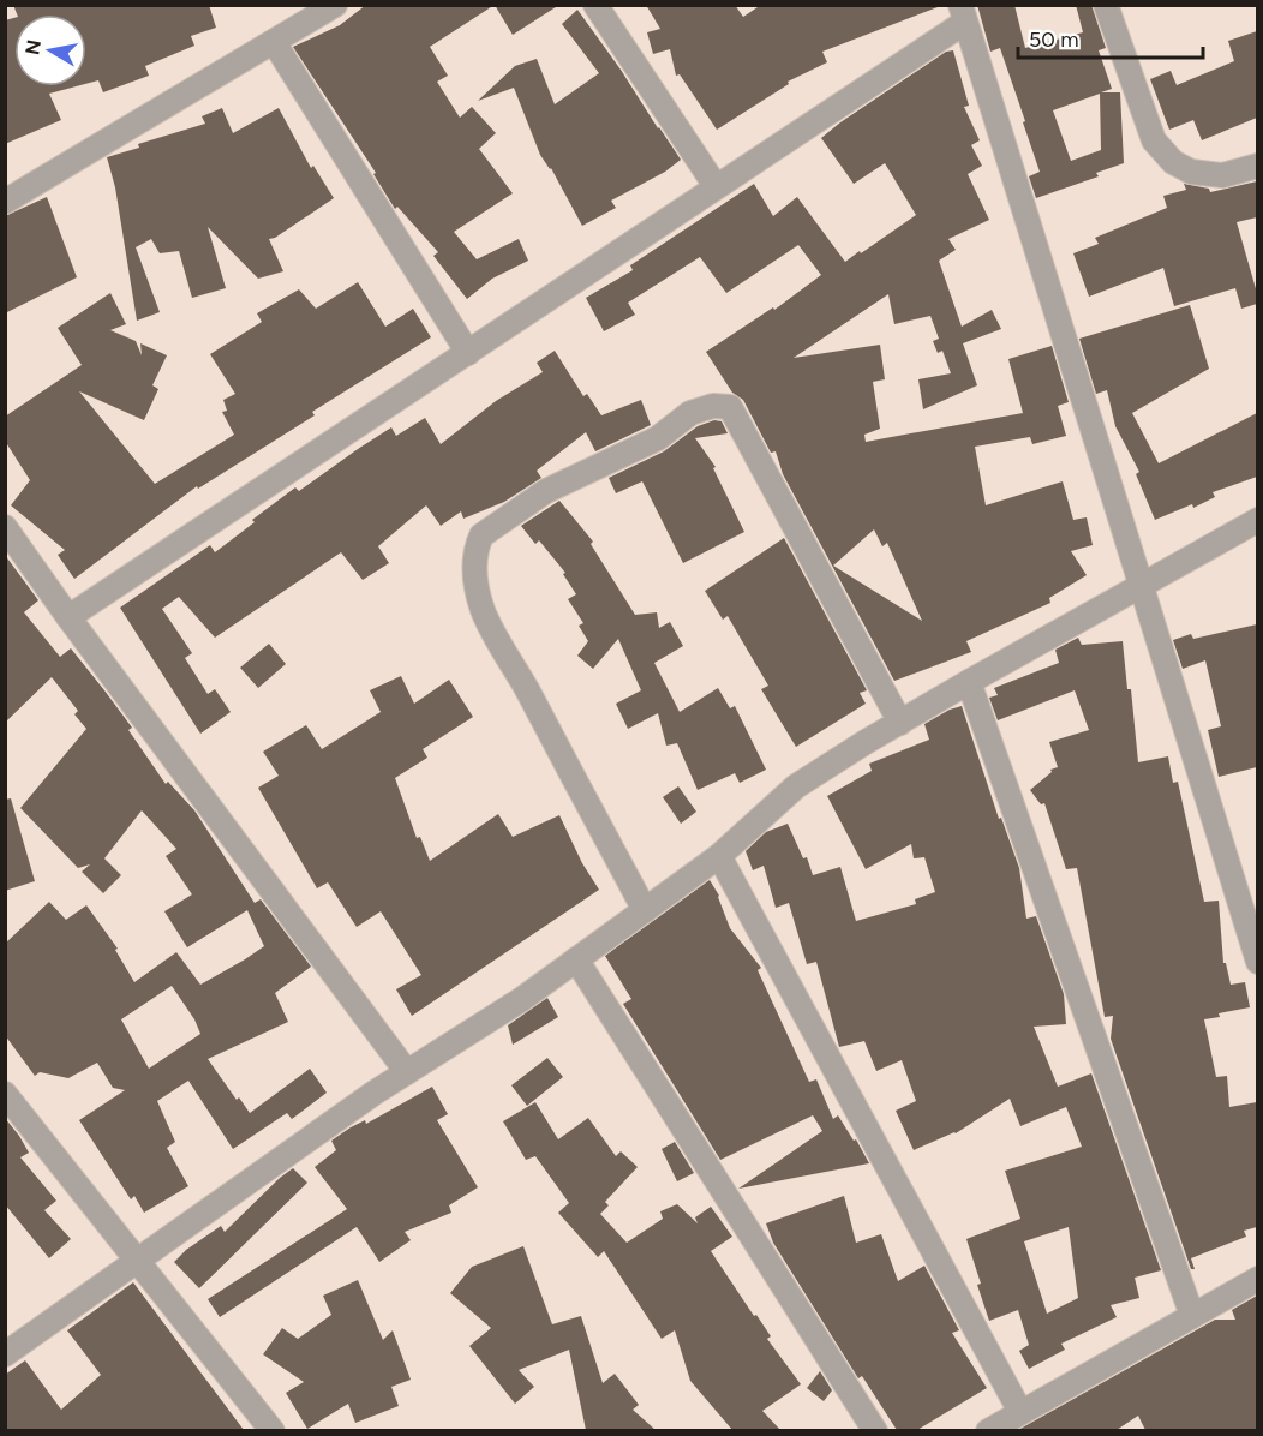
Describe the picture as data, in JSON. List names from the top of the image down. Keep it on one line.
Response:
{"scale_bar":"50 m","north":"left"}
